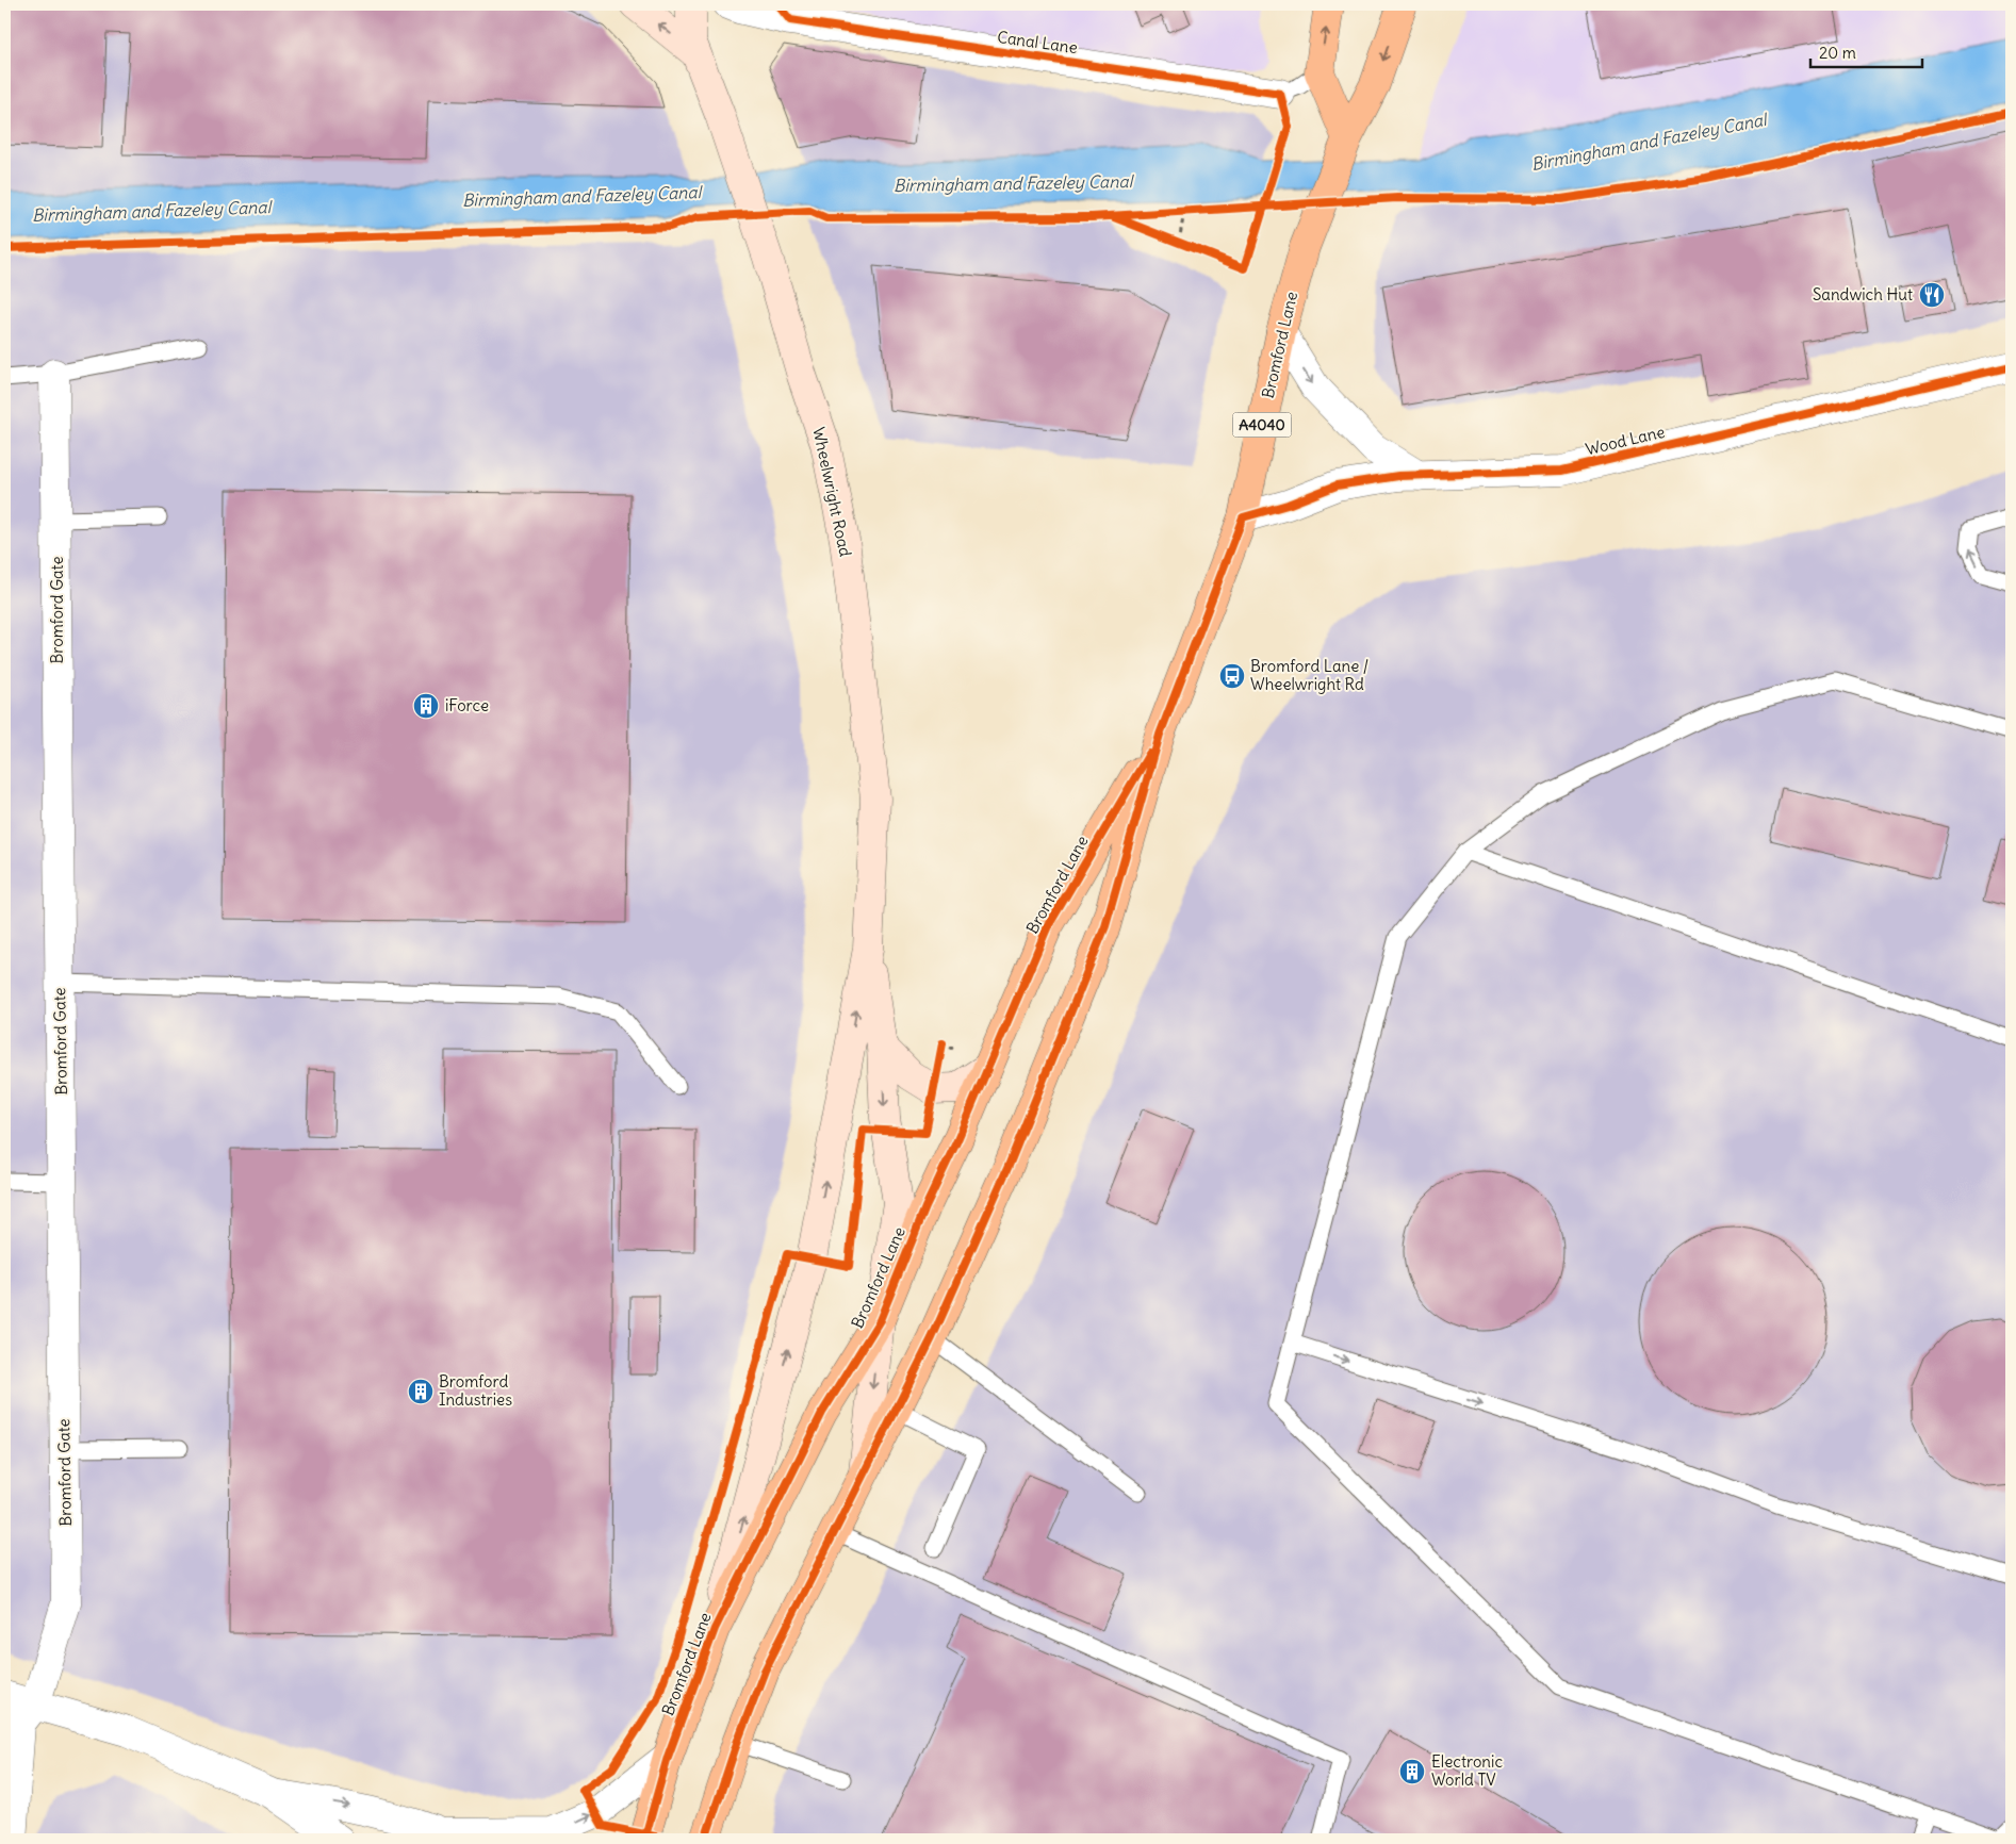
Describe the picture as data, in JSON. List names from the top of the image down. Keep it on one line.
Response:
{"streets":{"main road":["Bromford Lane","A4040"],"street":["Canal Lane","Wood Lane","Wheelwright Road","Bromford Gate"]},"crossings":[["Bromford Lane","Wood Lane"]],"water":["Birmingham and Fazeley Canal"],"places":{"restaurant":["Sandwich Hut"],"bus stop":["Bromford Lane / Wheelwright Rd"],"building":["iForce","Bromford Industries","Electronic World TV"]},"scale_bar":"20 m"}
